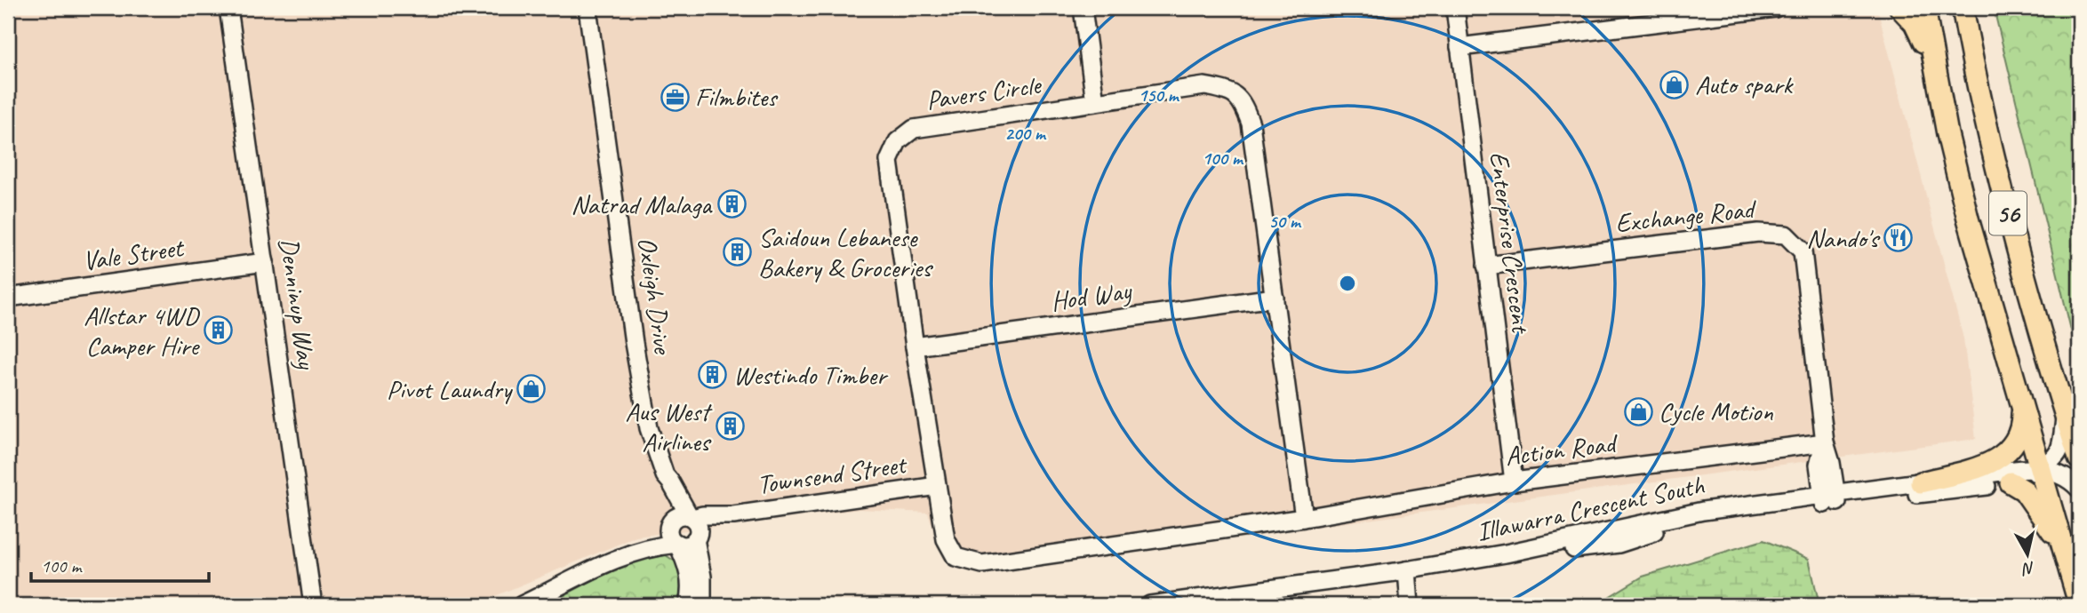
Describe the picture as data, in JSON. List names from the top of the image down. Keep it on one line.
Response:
{"streets":{"main road":["56"],"street":["Pavers Circle","Exchange Road","Enterprise Crescent","Vale Street","Oxleigh Drive","Hod Way","Denninup Way","Action Road","Townsend Street","Illawarra Crescent South"]},"crossings":[["Pavers Circle","Hod Way"],["Pavers Circle","Action Road"],["Pavers Circle","Townsend Street"],["56","Illawarra Crescent South"],["Exchange Road","Enterprise Crescent"],["Exchange Road","Action Road"],["Exchange Road","Illawarra Crescent South"],["Enterprise Crescent","Action Road"],["Vale Street","Denninup Way"],["Oxleigh Drive","Townsend Street"]],"places":{"shop":["Auto spark","Pivot Laundry","Cycle Motion"],"office":["Filmbites"],"building":["Natrad Malaga","Saidoun Lebanese Bakery & Groceries","Allstar 4WD Camper Hire","Westindo Timber","Aus West Airlines"],"restaurant":["Nando's"]},"scale_bar":"100 m","north":"bottom","rings":["150 m","200 m","100 m","50 m"]}
